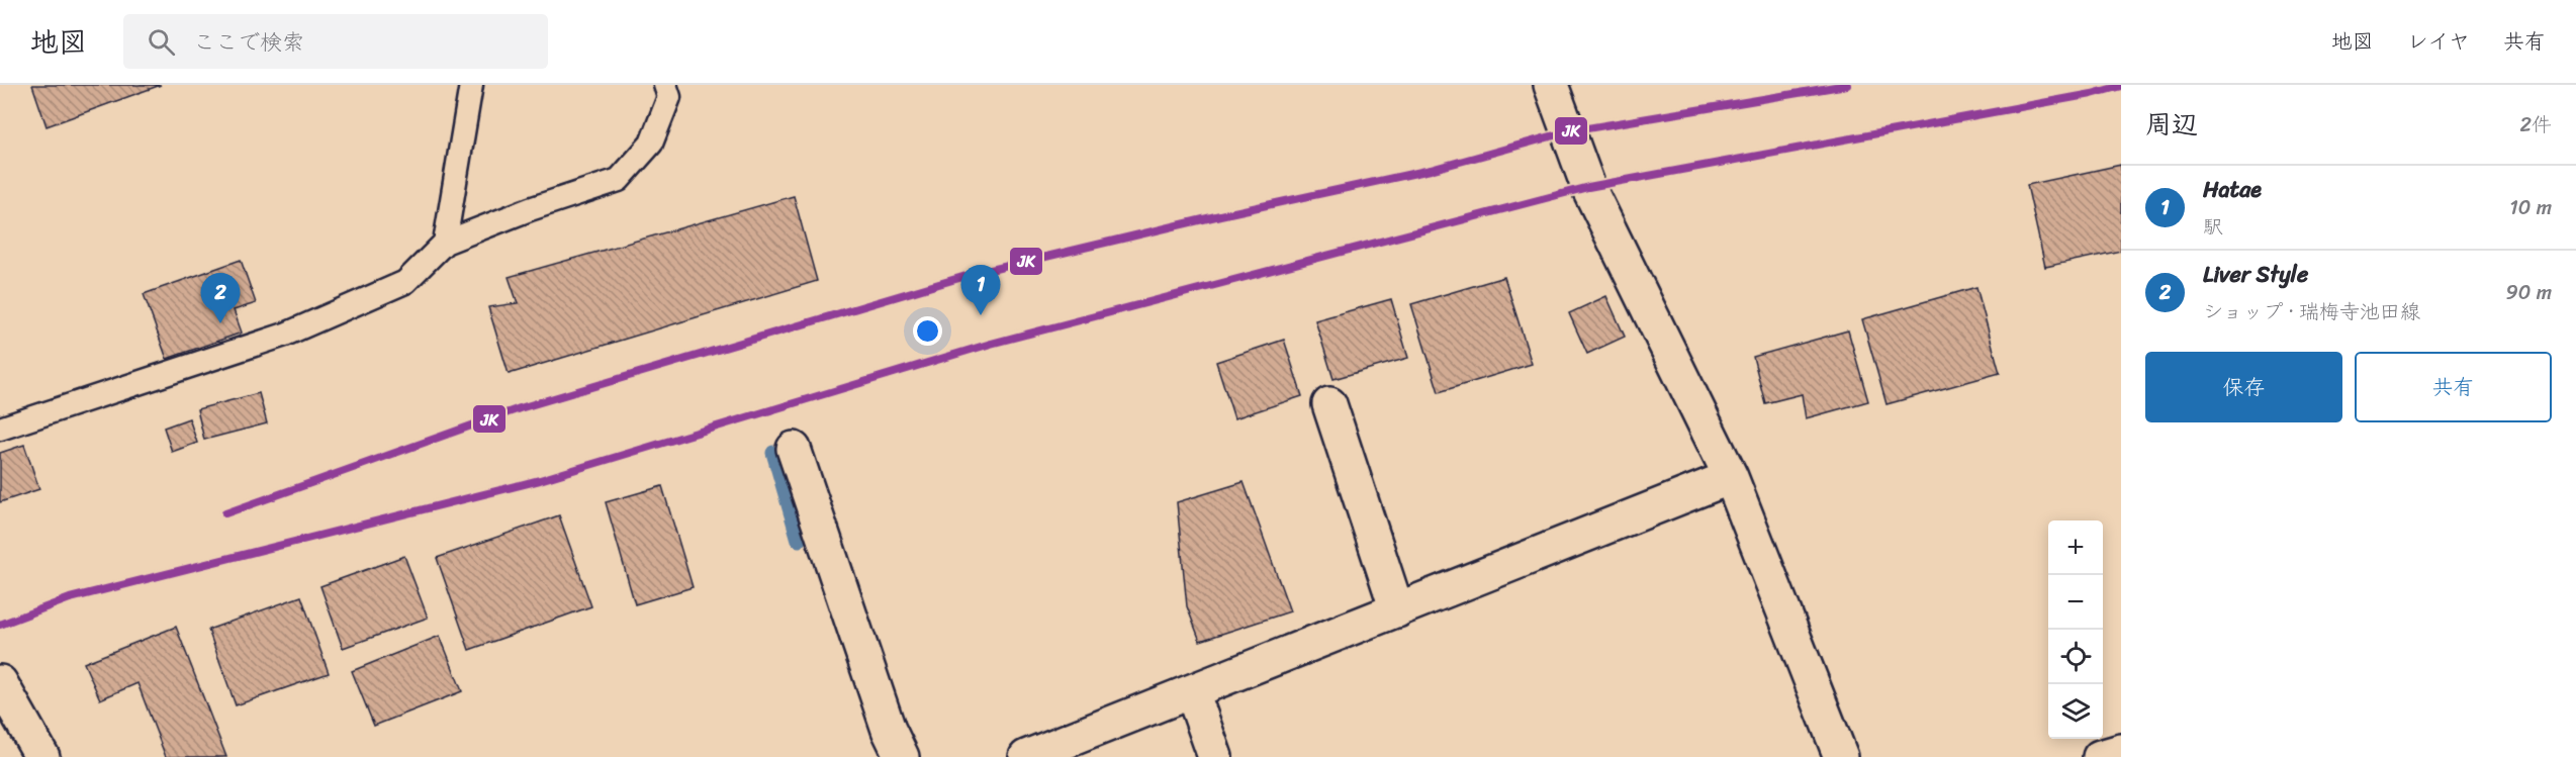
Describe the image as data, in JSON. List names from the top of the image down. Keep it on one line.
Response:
{"lines":["transit line JK"],"page":{"header":"地図","search":"ここで検索","nav":["地図","レイヤ","共有"],"heading":["周辺","2件"],"list":[{"mark":"1","name":"Hatae","note":"駅","value":"10 m"},{"mark":"2","name":"Liver Style","note":"ショップ · 瑞梅寺池田線","value":"90 m"}],"pins":["1","2"],"buttons":["保存","共有"],"map_buttons":["+","−"]}}
